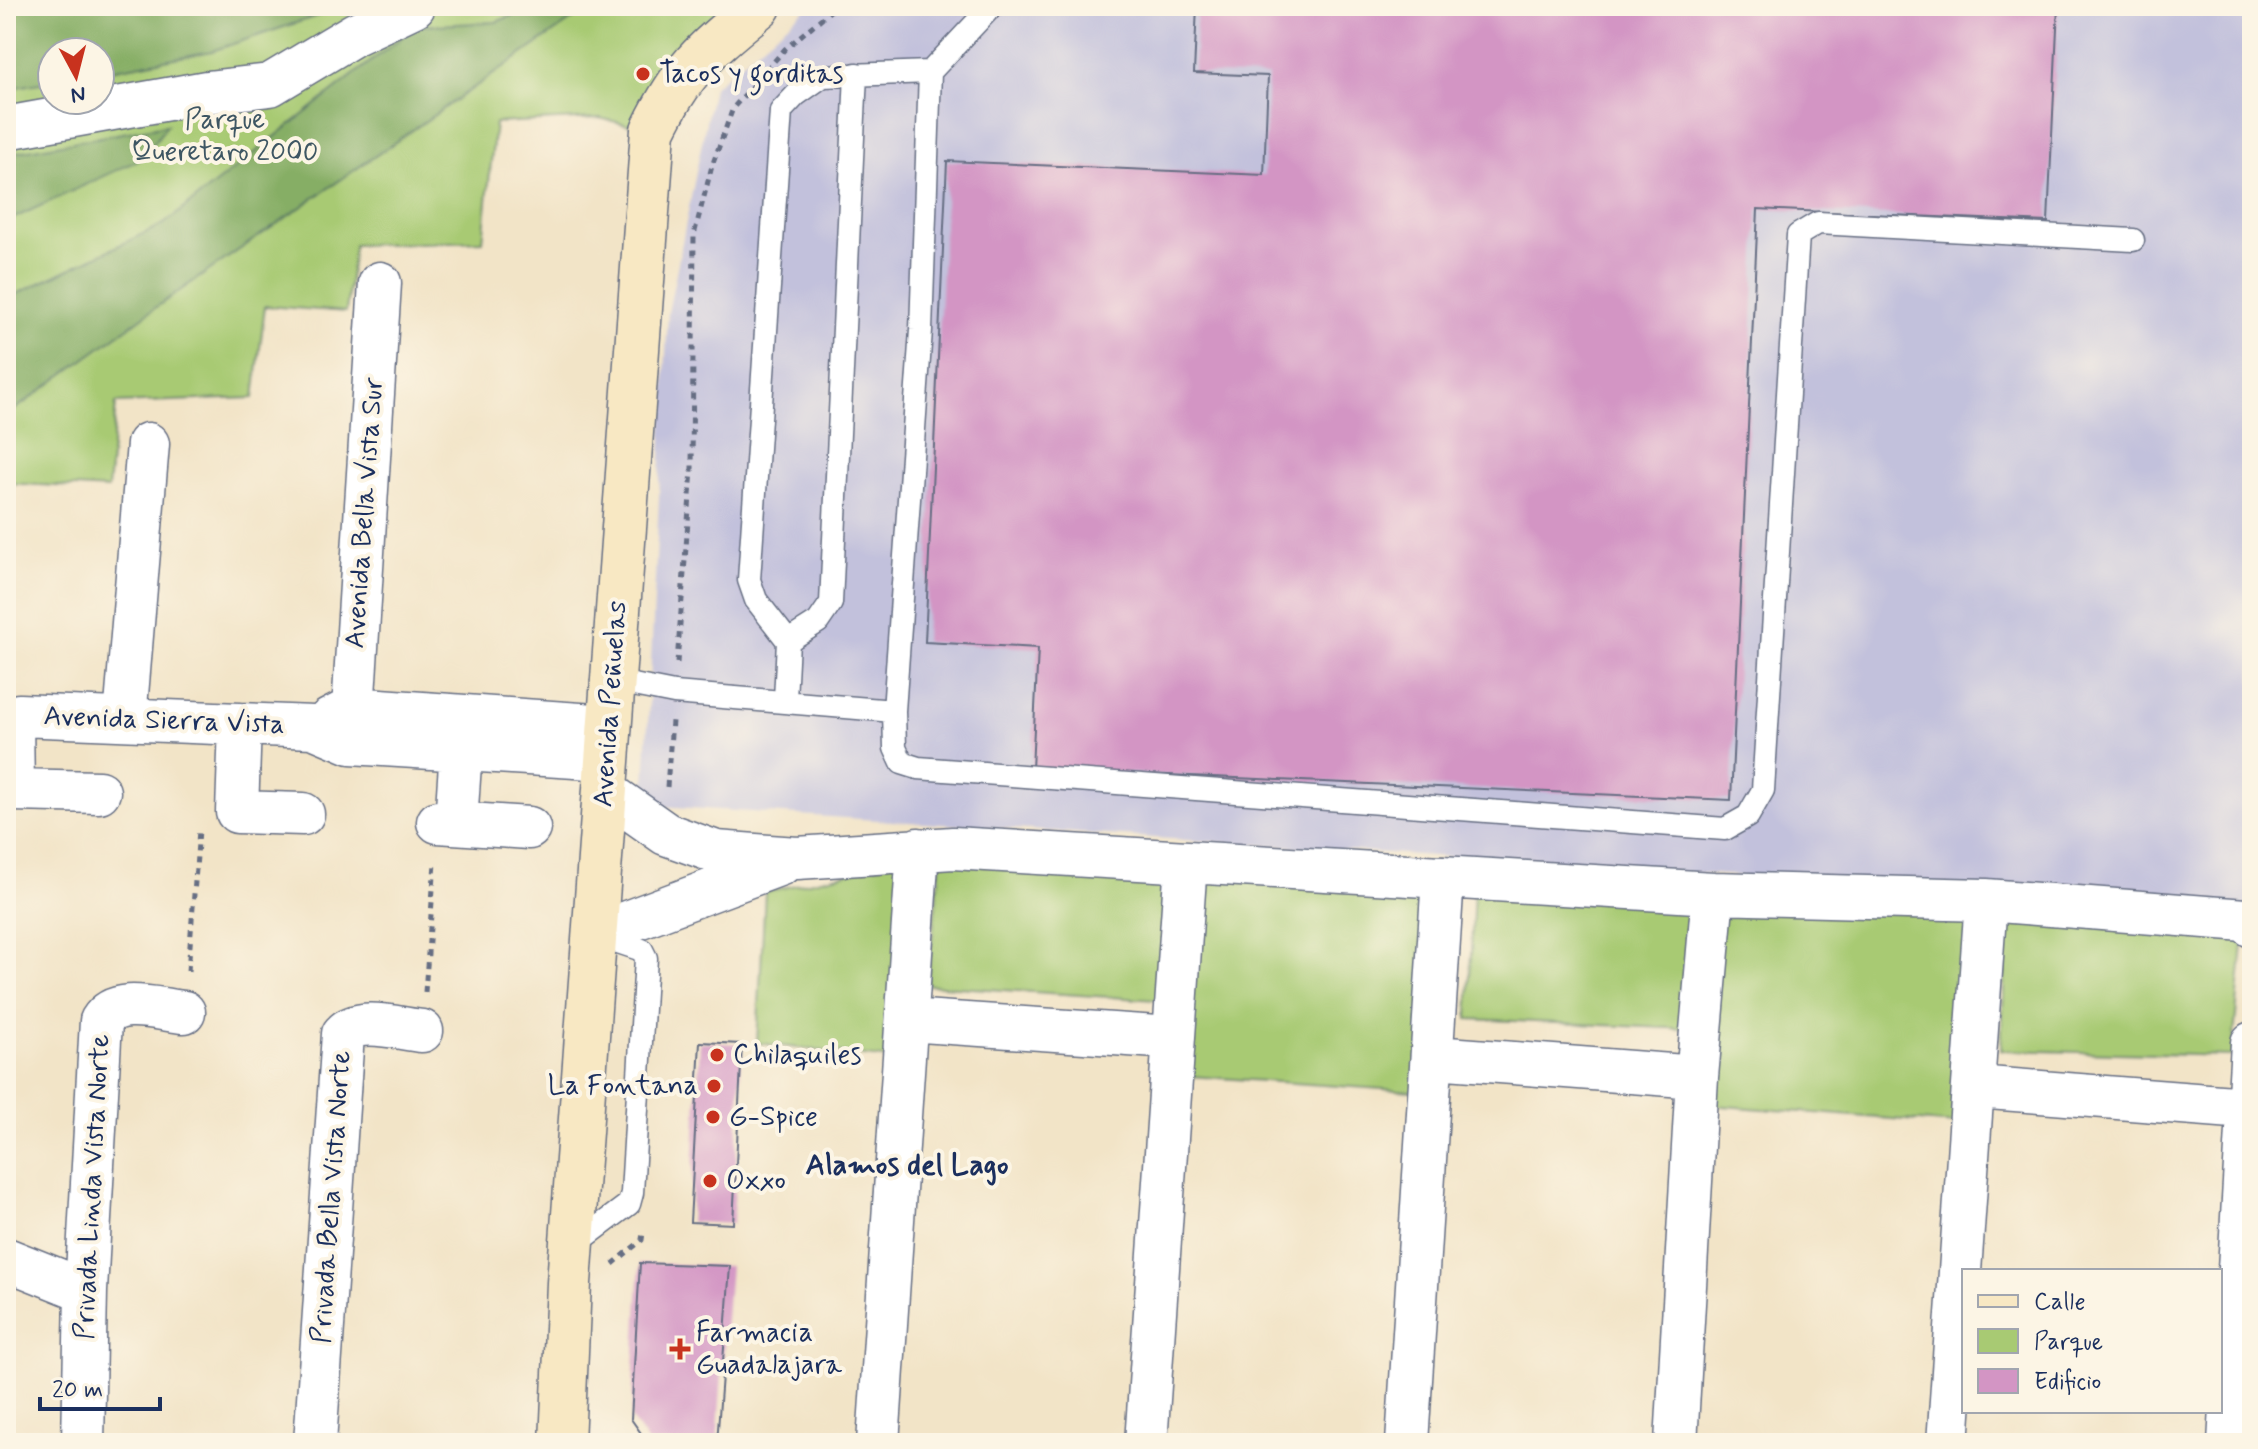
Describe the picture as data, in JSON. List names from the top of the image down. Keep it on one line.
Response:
{"streets":{"street":["Avenida Bella Vista Sur","Avenida Peñuelas","Avenida Sierra Vista","Privada Linda Vista Norte","Privada Bella Vista Norte"]},"crossings":[["Avenida Bella Vista Sur","Avenida Sierra Vista"],["Avenida Peñuelas","Avenida Sierra Vista"]],"districts":["Alamos del Lago"],"parks":["Parque Queretaro 2000"],"places":{"other":["Tacos y gorditas","Chilaquiles","La Fontana","G-Spice","Oxxo"],"health":["Farmacia Guadalajara"]},"legend":["Calle","Parque","Edificio"],"scale_bar":"20 m","north":"bottom"}
